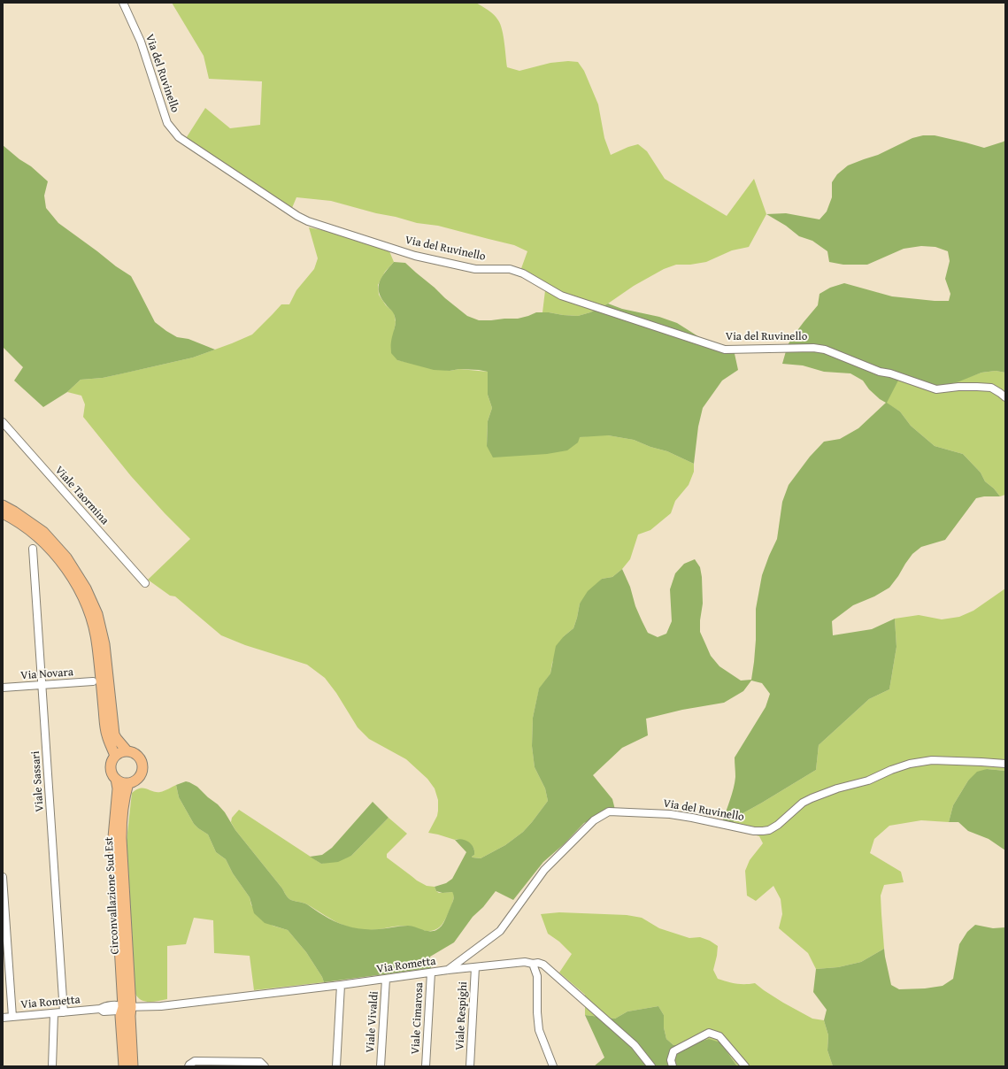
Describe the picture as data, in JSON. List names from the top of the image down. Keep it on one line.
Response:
{"streets":{"main road":["Circonvallazione Sud Est"],"street":["Via del Ruvinello","Viale Taormina","Via Novara","Viale Sassari","Via Rometta","Viale Respighi","Viale Cimarosa","Viale Vivaldi"]},"crossings":[["Via del Ruvinello","Via Rometta"],["Via Novara","Viale Sassari"],["Viale Sassari","Via Rometta"],["Circonvallazione Sud Est","Via Rometta"],["Via Rometta","Viale Respighi"],["Via Rometta","Viale Cimarosa"],["Via Rometta","Viale Vivaldi"]]}
